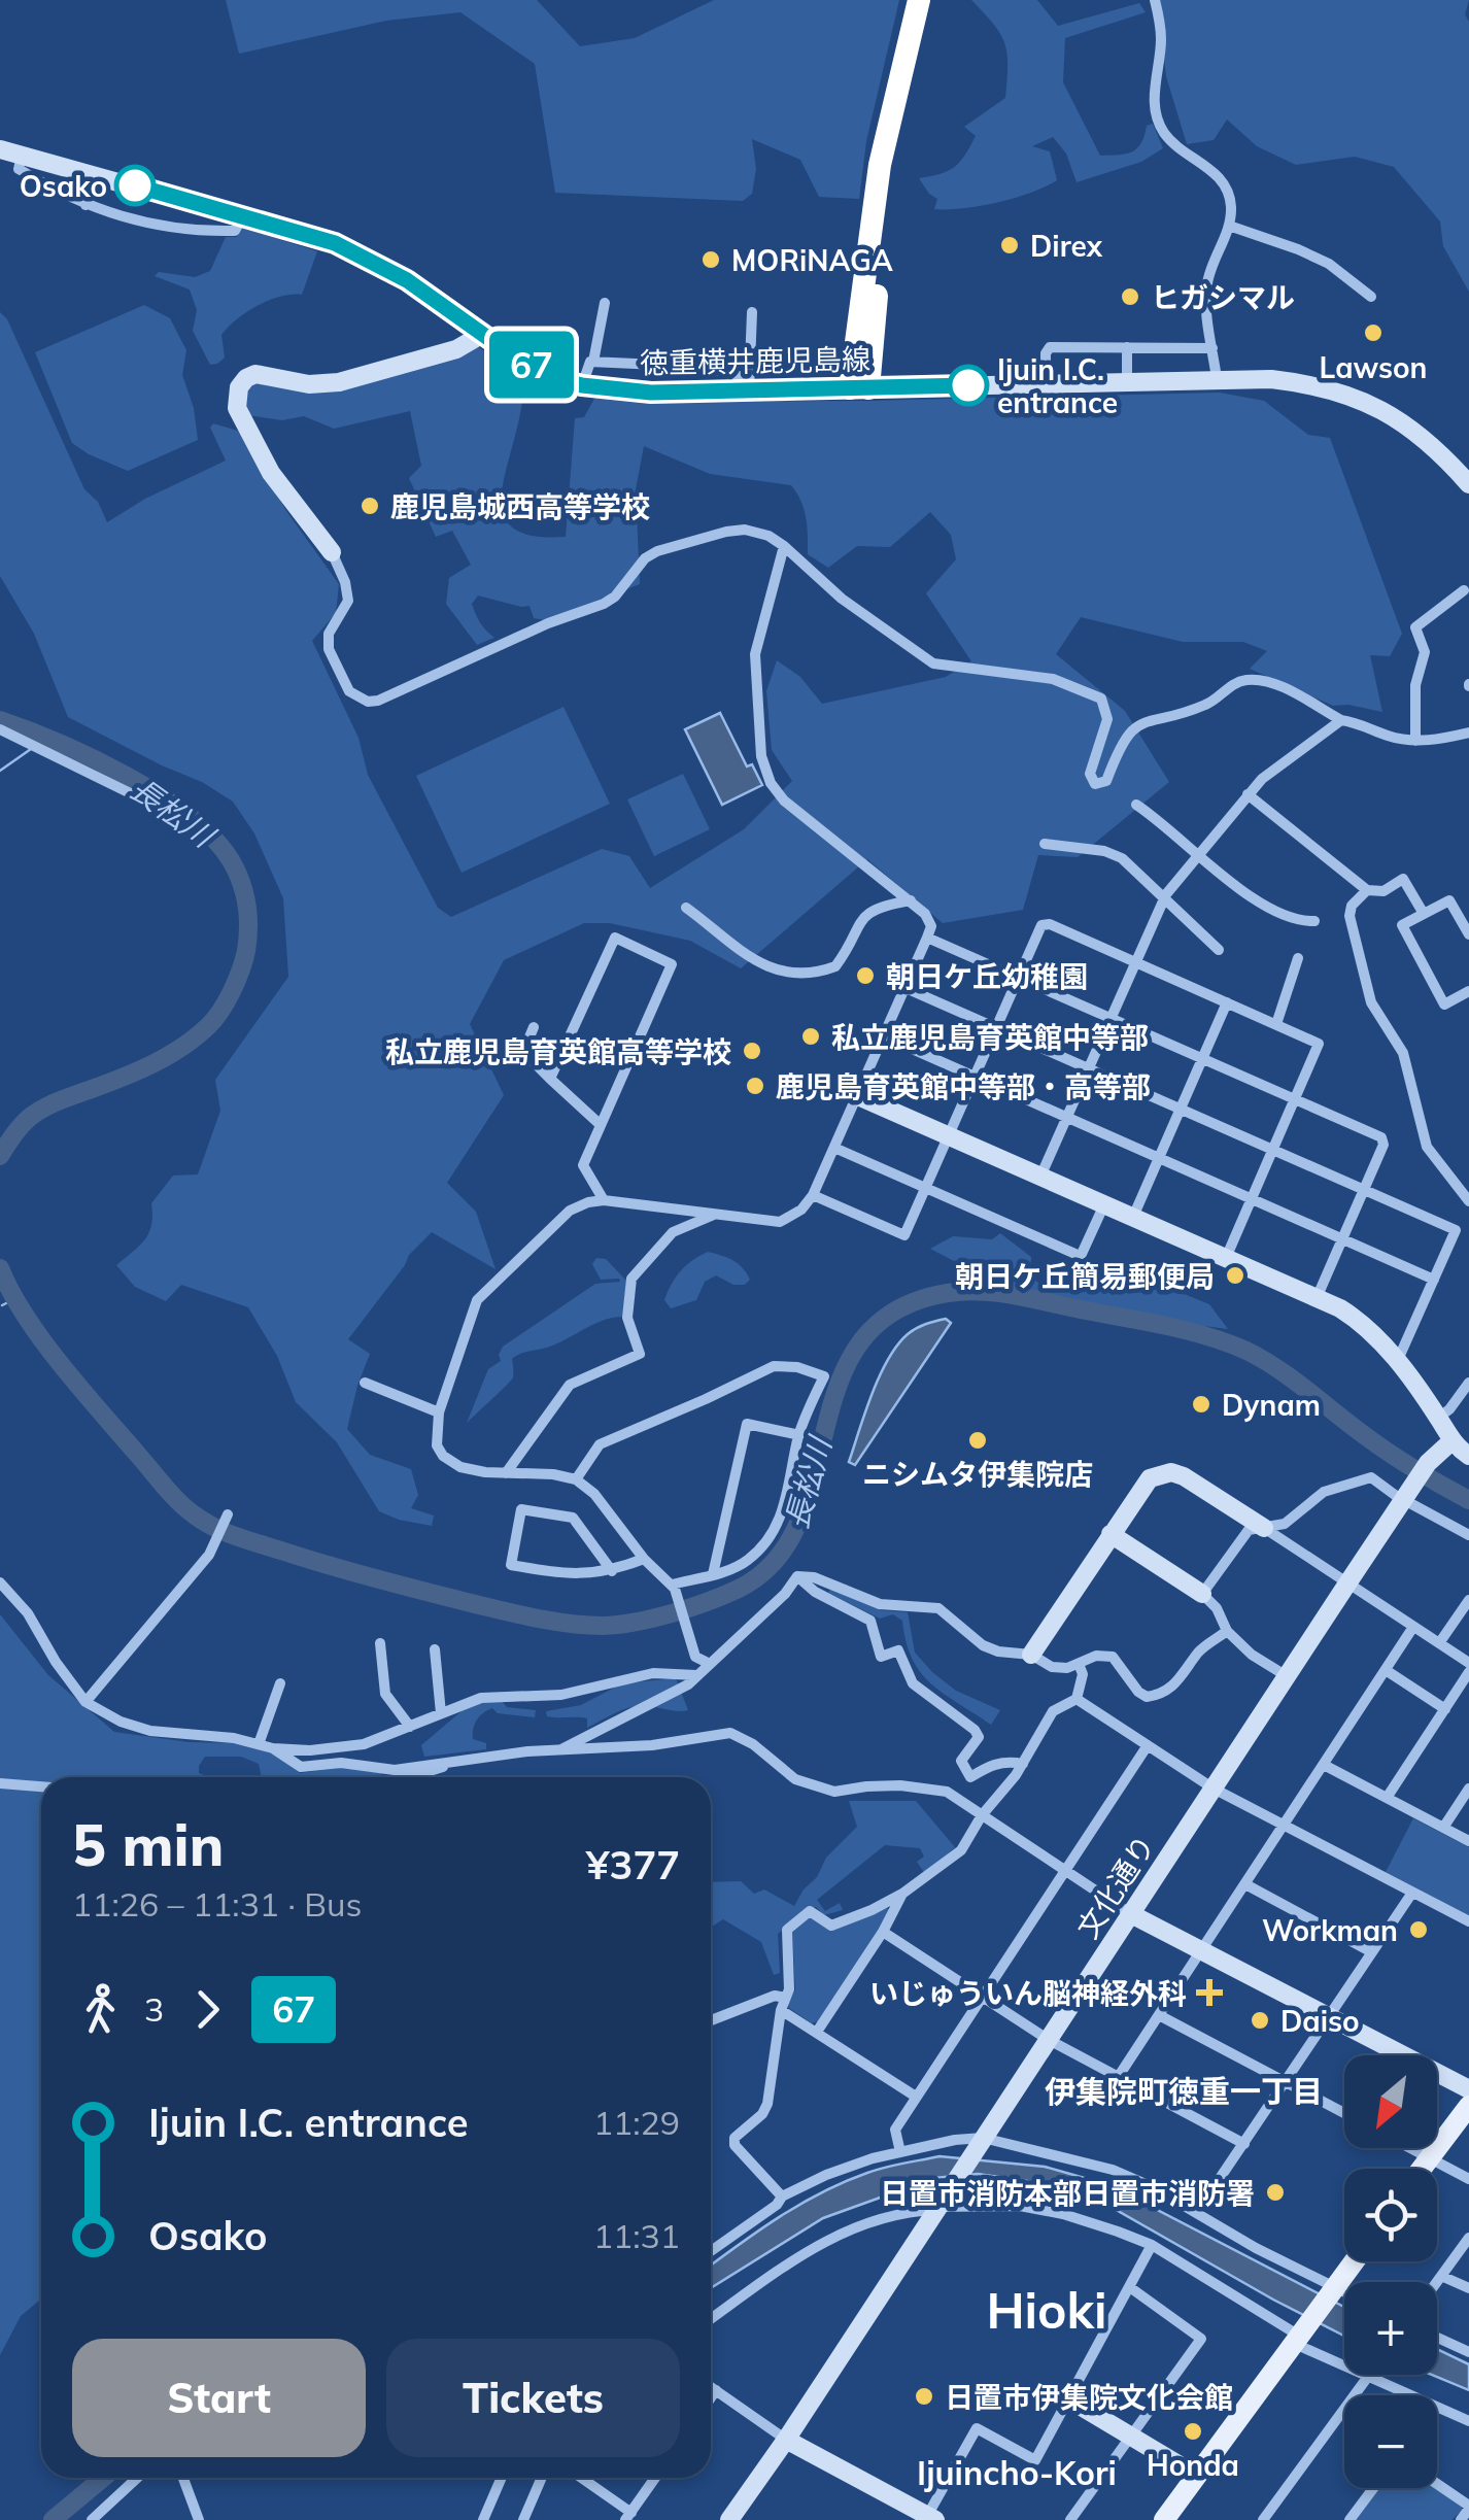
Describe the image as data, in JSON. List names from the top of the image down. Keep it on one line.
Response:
{"streets":{"street":["徳重横井鹿児島線","文化通り"]},"districts":["伊集院町徳重一丁目","Hioki","Ijuincho-Kori"],"water":["長松川"],"places":{"other":["Osako","Direx","MORiNAGA","ヒガシマル","Lawson","Ijuin I.C. entrance","鹿児島城西高等学校","朝日ケ丘幼稚園","私立鹿児島育英館中等部","私立鹿児島育英館高等学校","鹿児島育英館中等部・高等部","朝日ケ丘簡易郵便局","Dynam","ニシムタ伊集院店","Workman","Daiso","日置市消防本部日置市消防署","日置市伊集院文化会館","Honda"],"health":["いじゅういん脳神経外科"]},"lines":["bus line 67"],"north":"bottom left","page":{"on_map":"67","heading":["5 min","11:26 – 11:31 · Bus","¥377"],"legs":["3","67"],"map_buttons":["+","−"],"list":[{"name":"Ijuin I.C. entrance","value":"11:29"},{"name":"Osako","value":"11:31"}],"buttons":["Start","Tickets"]}}
